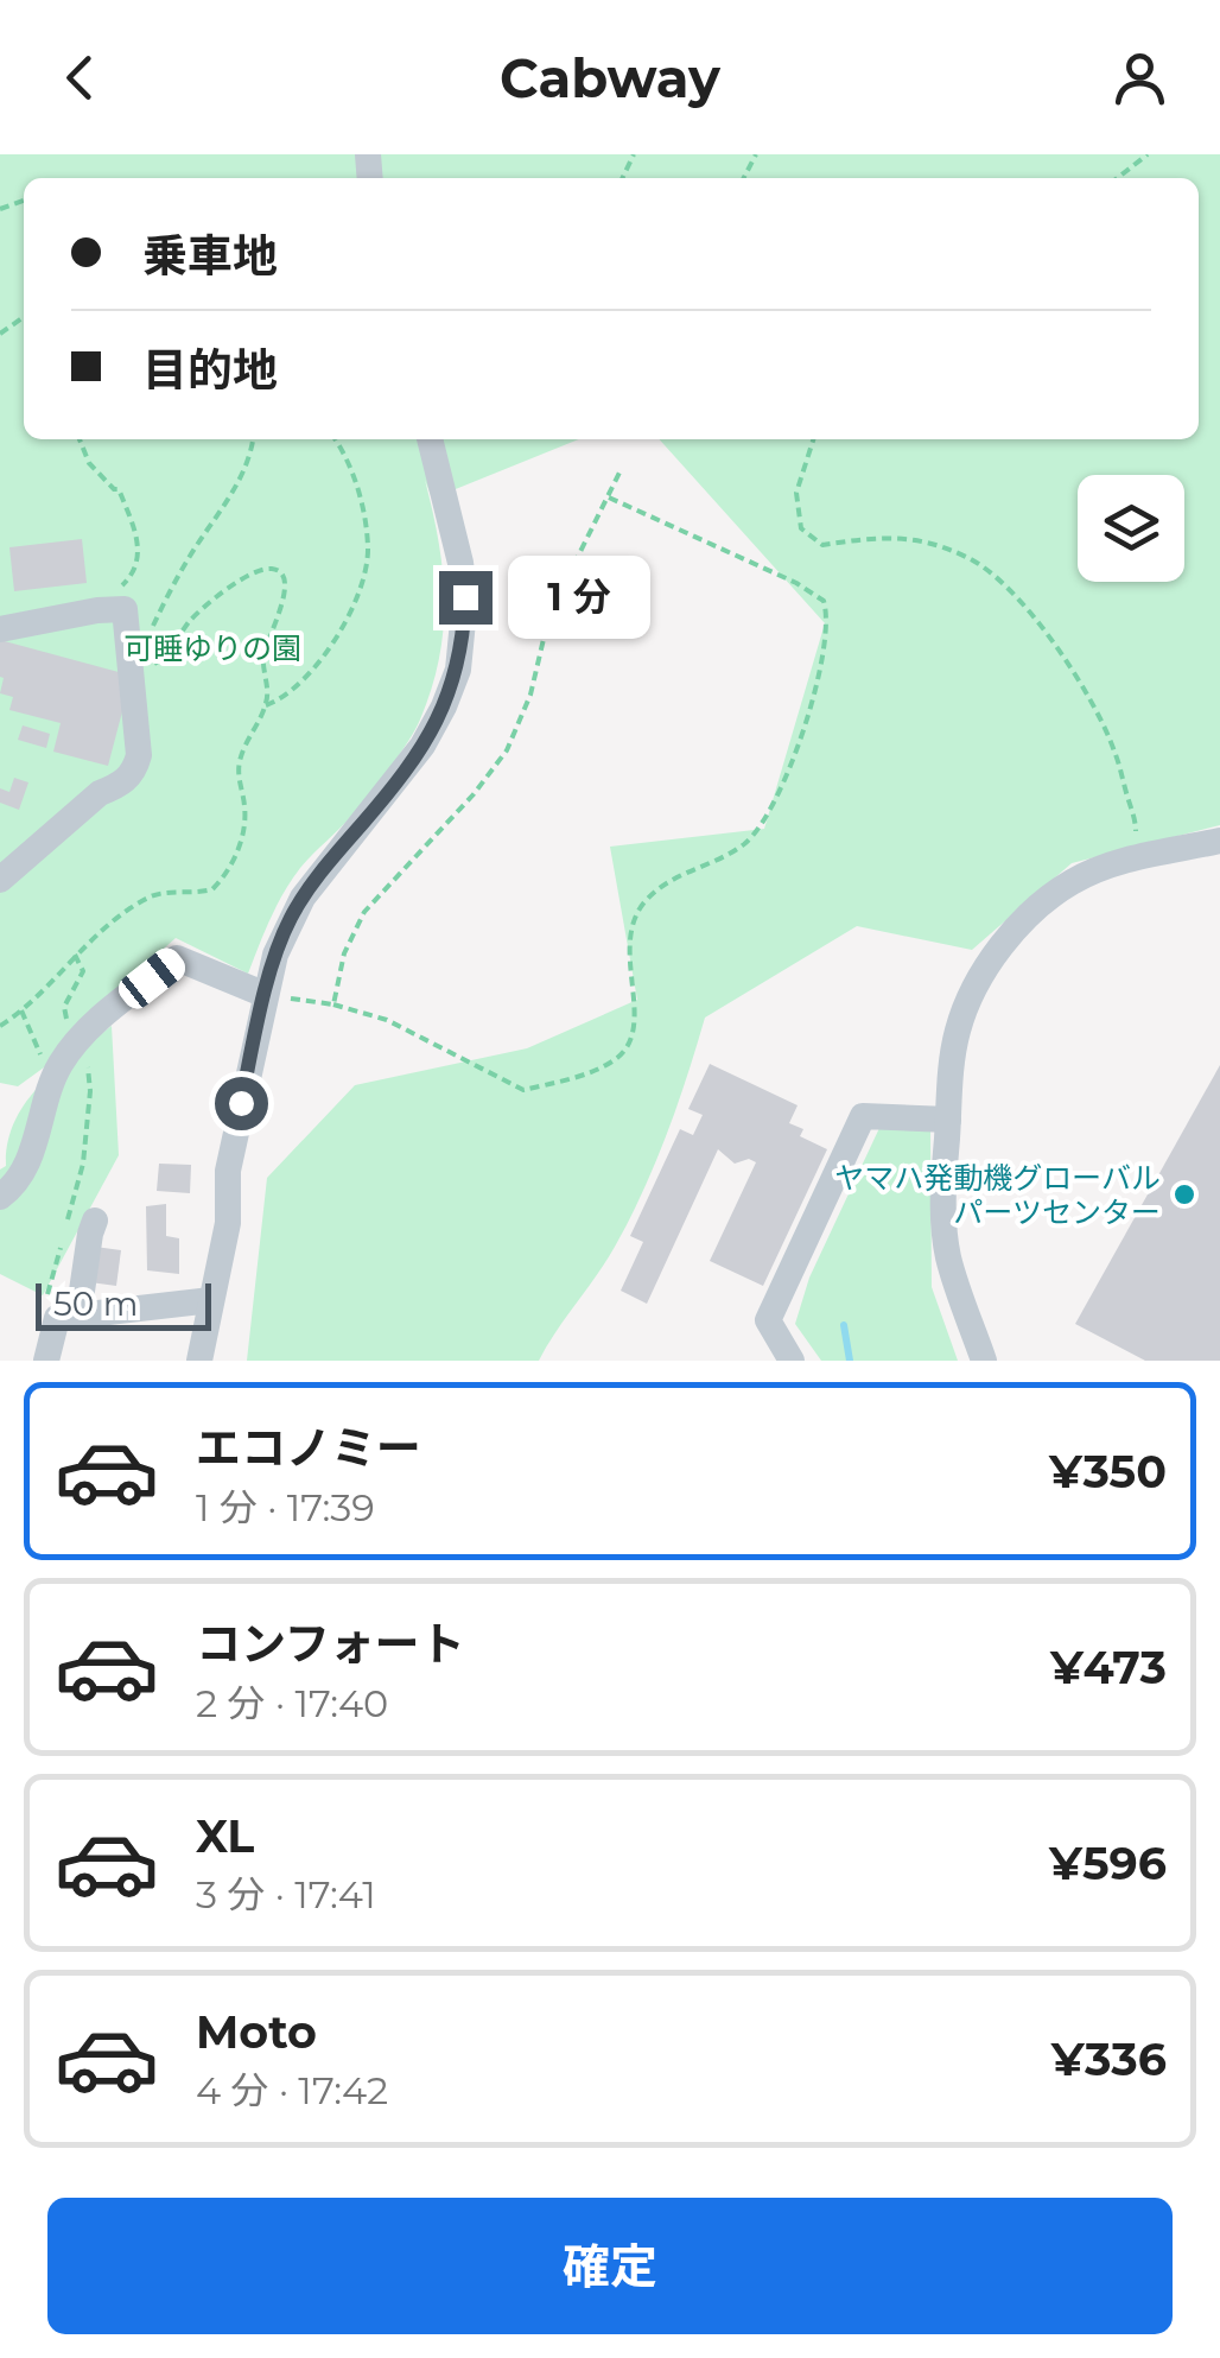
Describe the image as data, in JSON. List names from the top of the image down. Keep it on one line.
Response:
{"parks":["可睡ゆりの園"],"places":["ヤマハ発動機グローバル パーツセンター"],"scale_bar":"50 m","page":{"header":"Cabway","banner":["乗車地","目的地"],"bubble":"1 分","scale":"50 m","list":[{"name":"エコノミー","note":"1 分 · 17:39","value":"¥350"},{"name":"コンフォート","note":"2 分 · 17:40","value":"¥473"},{"name":"XL","note":"3 分 · 17:41","value":"¥596"},{"name":"Moto","note":"4 分 · 17:42","value":"¥336"}],"buttons":"確定"}}
